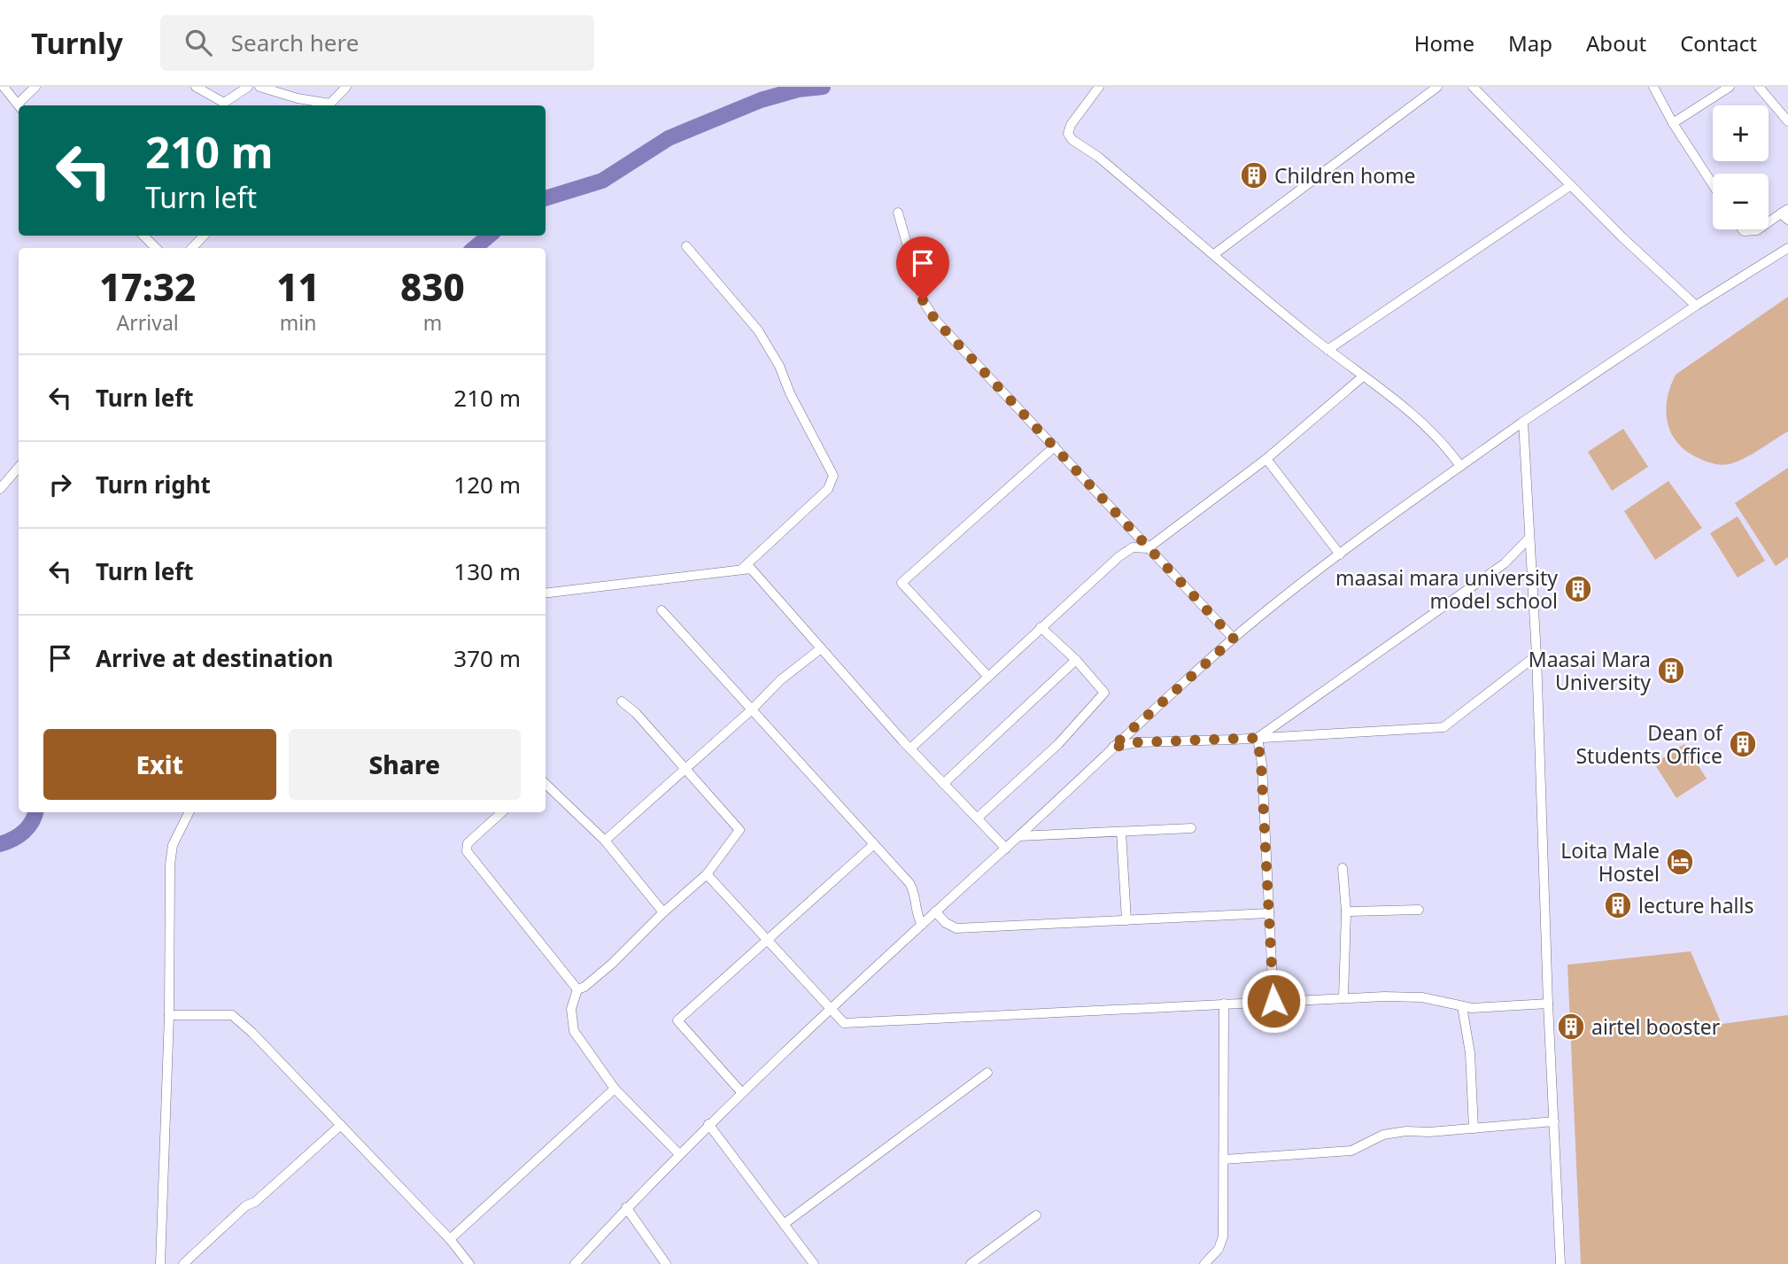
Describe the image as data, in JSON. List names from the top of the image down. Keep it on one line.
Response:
{"places":{"building":["Children home","maasai mara university model school","Maasai Mara University","Dean of Students Office","lecture halls","airtel booster"],"hotel":["Loita Male Hostel"]},"page":{"header":"Turnly","search":"Search here","nav":["Home","Map","About","Contact"],"map_buttons":["+","−"],"turn":["210 m","Turn left"],"eta":["17:32","Arrival","11","min","830","m"],"list":[{"name":"Turn left","value":"210 m"},{"name":"Turn right","value":"120 m"},{"name":"Turn left","value":"130 m"},{"name":"Arrive at destination","value":"370 m"}],"buttons":["Exit","Share"]}}
